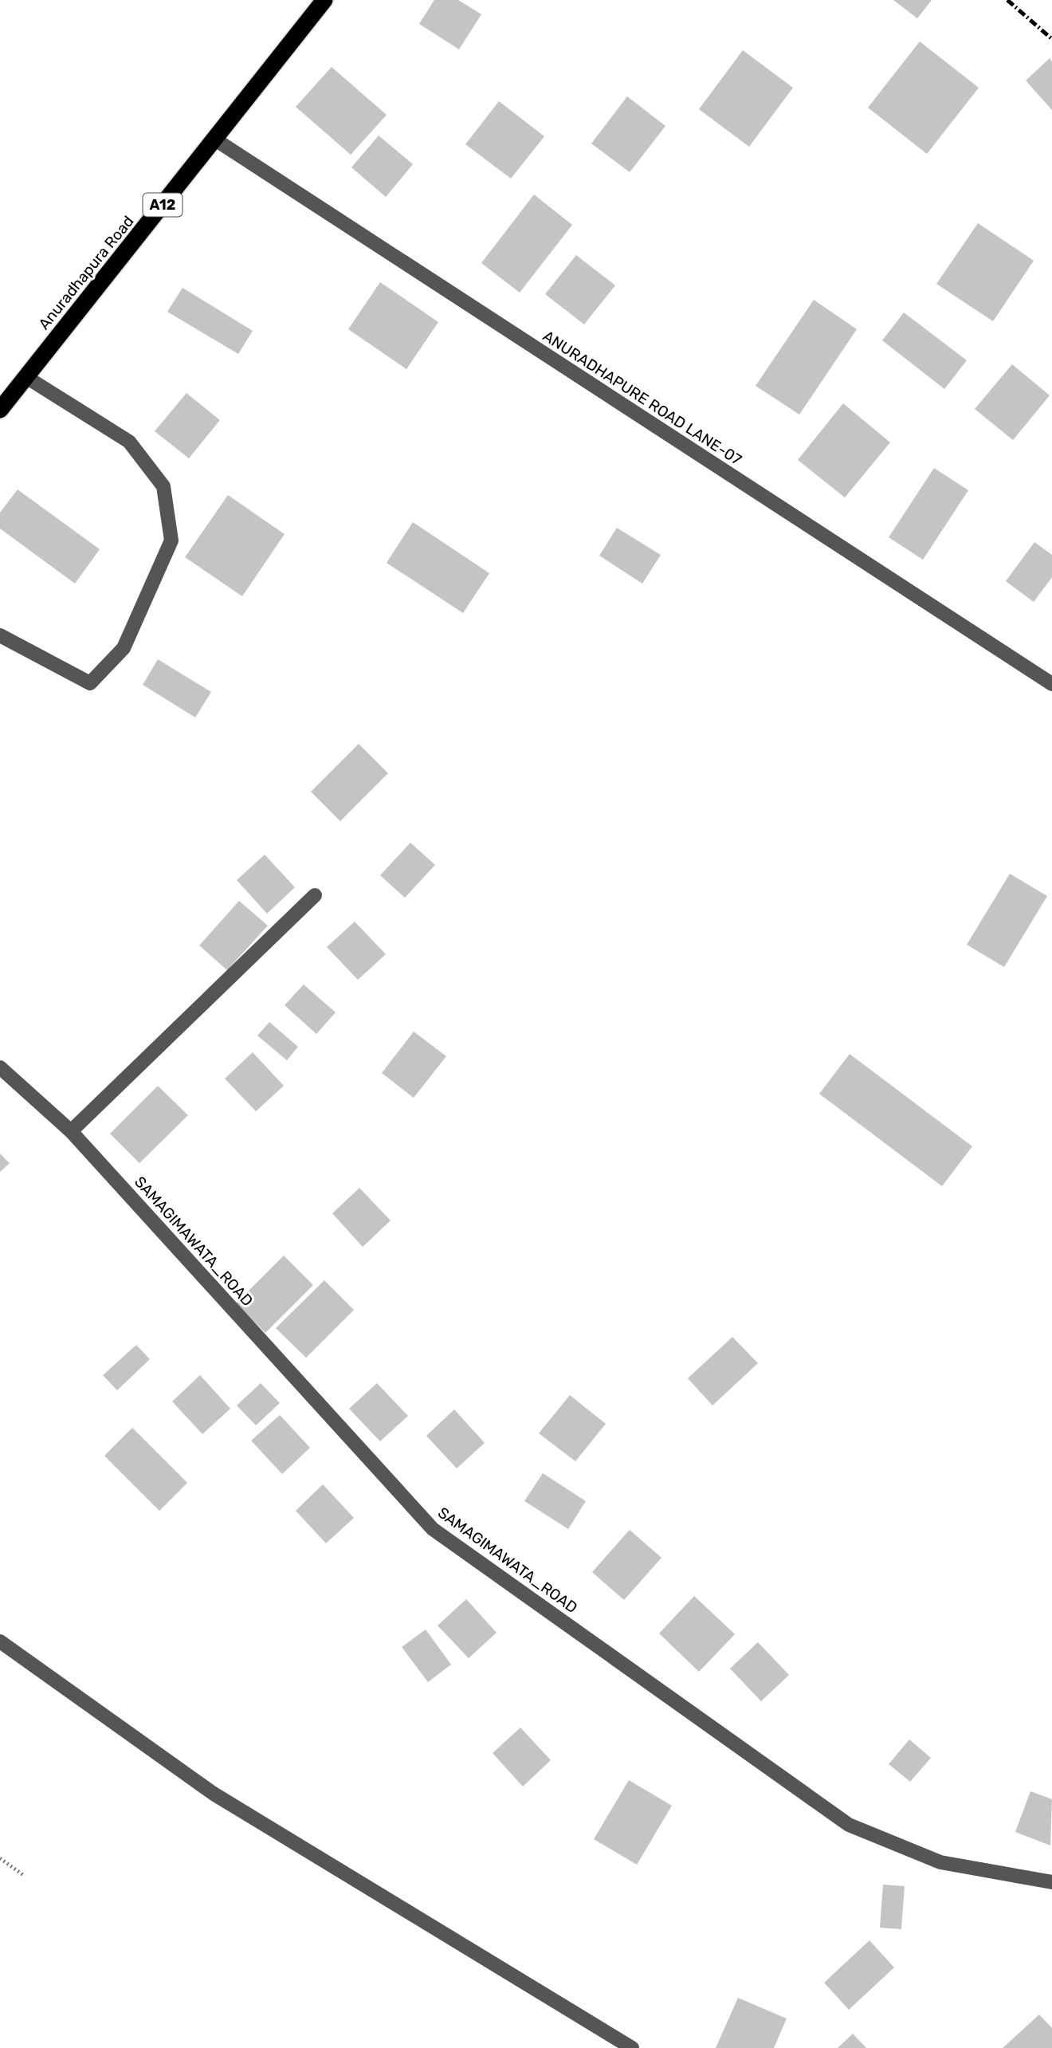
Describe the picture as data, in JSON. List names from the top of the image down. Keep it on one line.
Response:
{"streets":{"highway":["A12","Anuradhapura Road"],"street":["ANURADHAPURE ROAD LANE-07","SAMAGIMAWATA_ROAD"]},"crossings":[["Anuradhapura Road","ANURADHAPURE ROAD LANE-07"]]}
